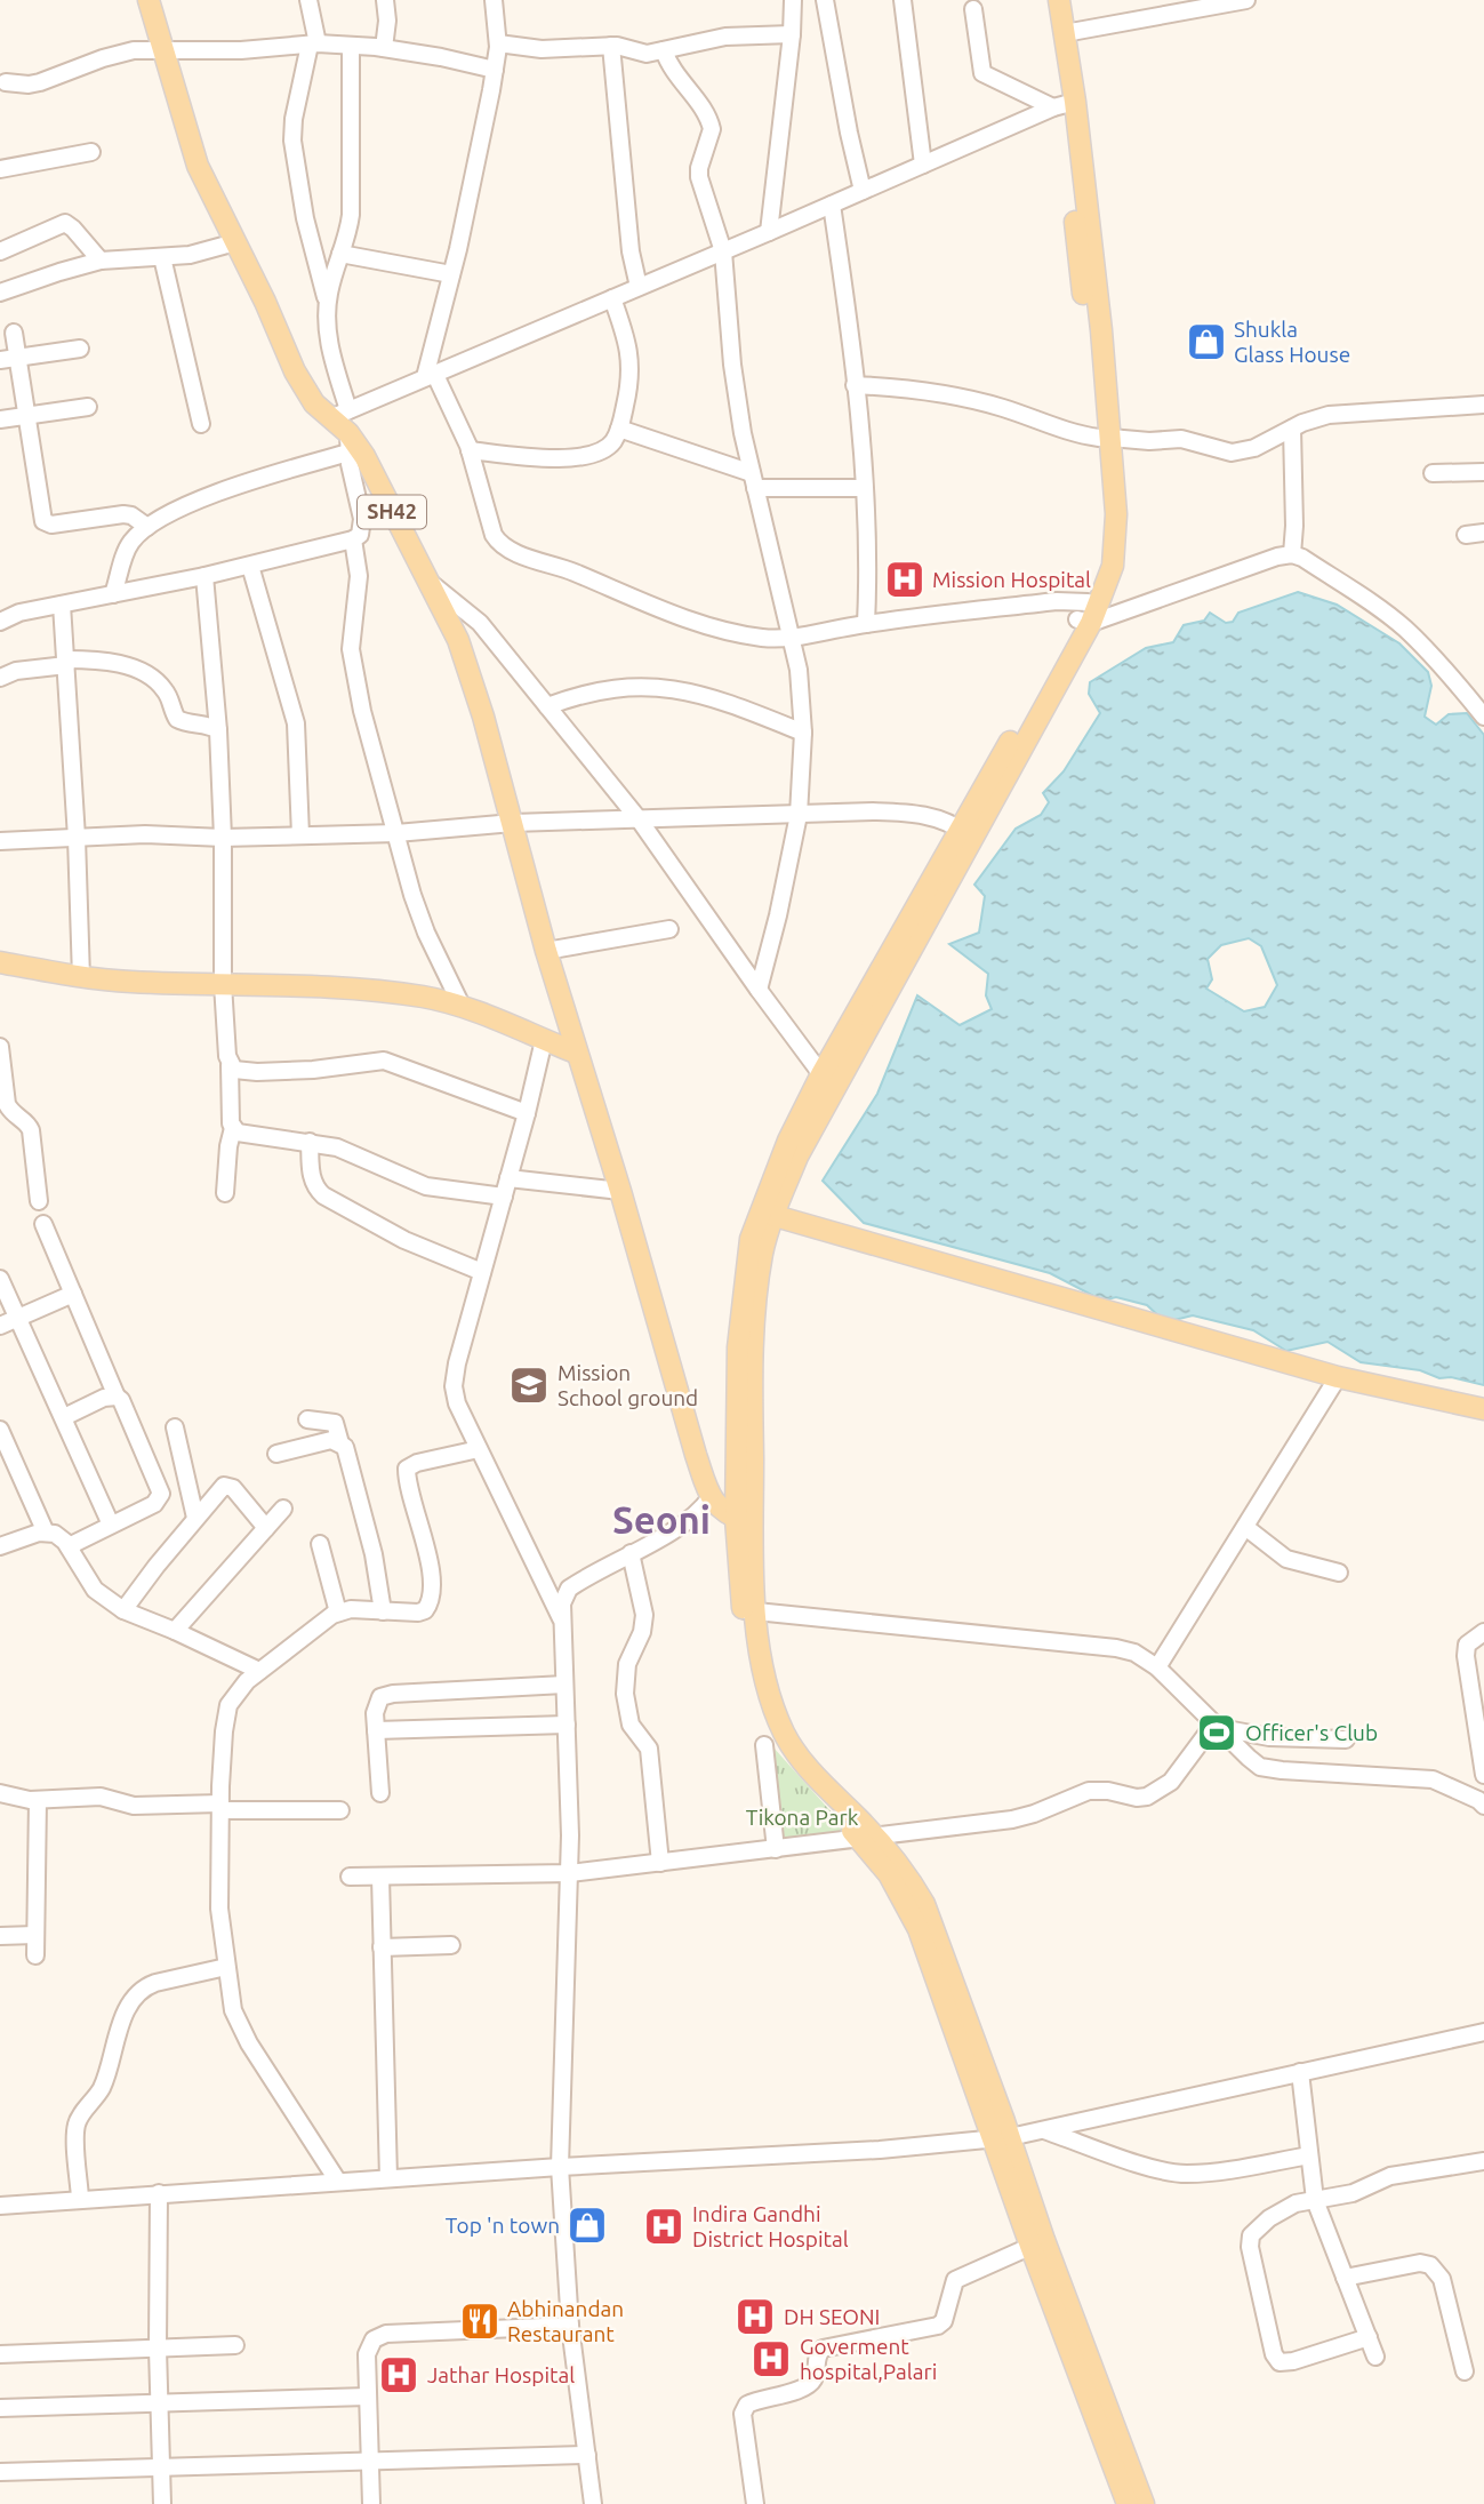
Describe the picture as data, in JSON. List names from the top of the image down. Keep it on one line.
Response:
{"streets":{"main road":["SH42"]},"districts":["Seoni"],"parks":["Tikona Park"],"places":{"shop":["Shukla Glass House","Top 'n town"],"hospital":["Mission Hospital","Indira Gandhi District Hospital","DH SEONI","Goverment hospital,Palari","Jathar Hospital"],"school or university":["Mission School ground"],"sports":["Officer's Club"],"restaurant":["Abhinandan Restaurant"]}}
